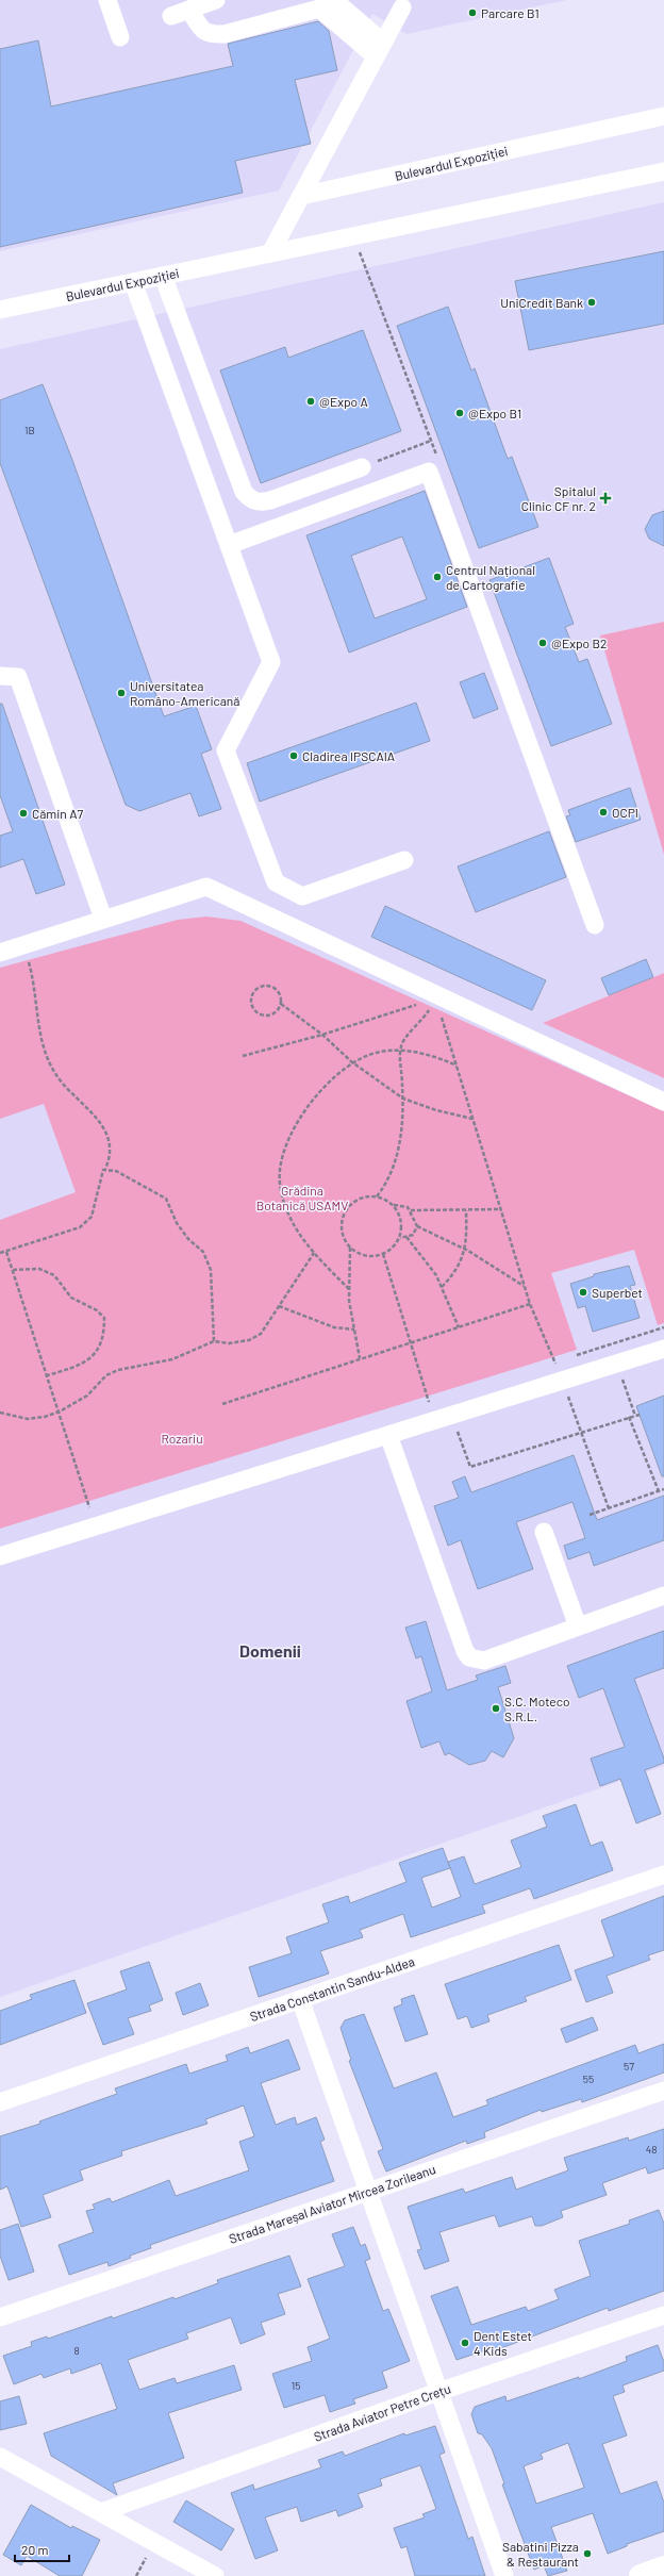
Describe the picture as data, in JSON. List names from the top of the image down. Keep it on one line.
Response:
{"streets":{"street":["Bulevardul Expoziției","Strada Constantin Sandu-Aldea","Strada Mareșal Aviator Mircea Zorileanu","Strada Aviator Petre Crețu"]},"districts":["Domenii"],"parks":["Grădina Botanică USAMV","Rozariu"],"places":{"other":["Parcare B1","UniCredit Bank","@Expo A","@Expo B1","Centrul Național de Cartografie","@Expo B2","Universitatea Româno-Americană","Cladirea IPSCAIA","OCPI","Cămin A7","Superbet","S.C. Moteco S.R.L.","Dent Estet 4 Kids","Sabatini Pizza & Restaurant"],"health":["Spitalul Clinic CF nr. 2"]},"house_numbers":["1B","57","55","48","8","15"],"scale_bar":"20 m"}
